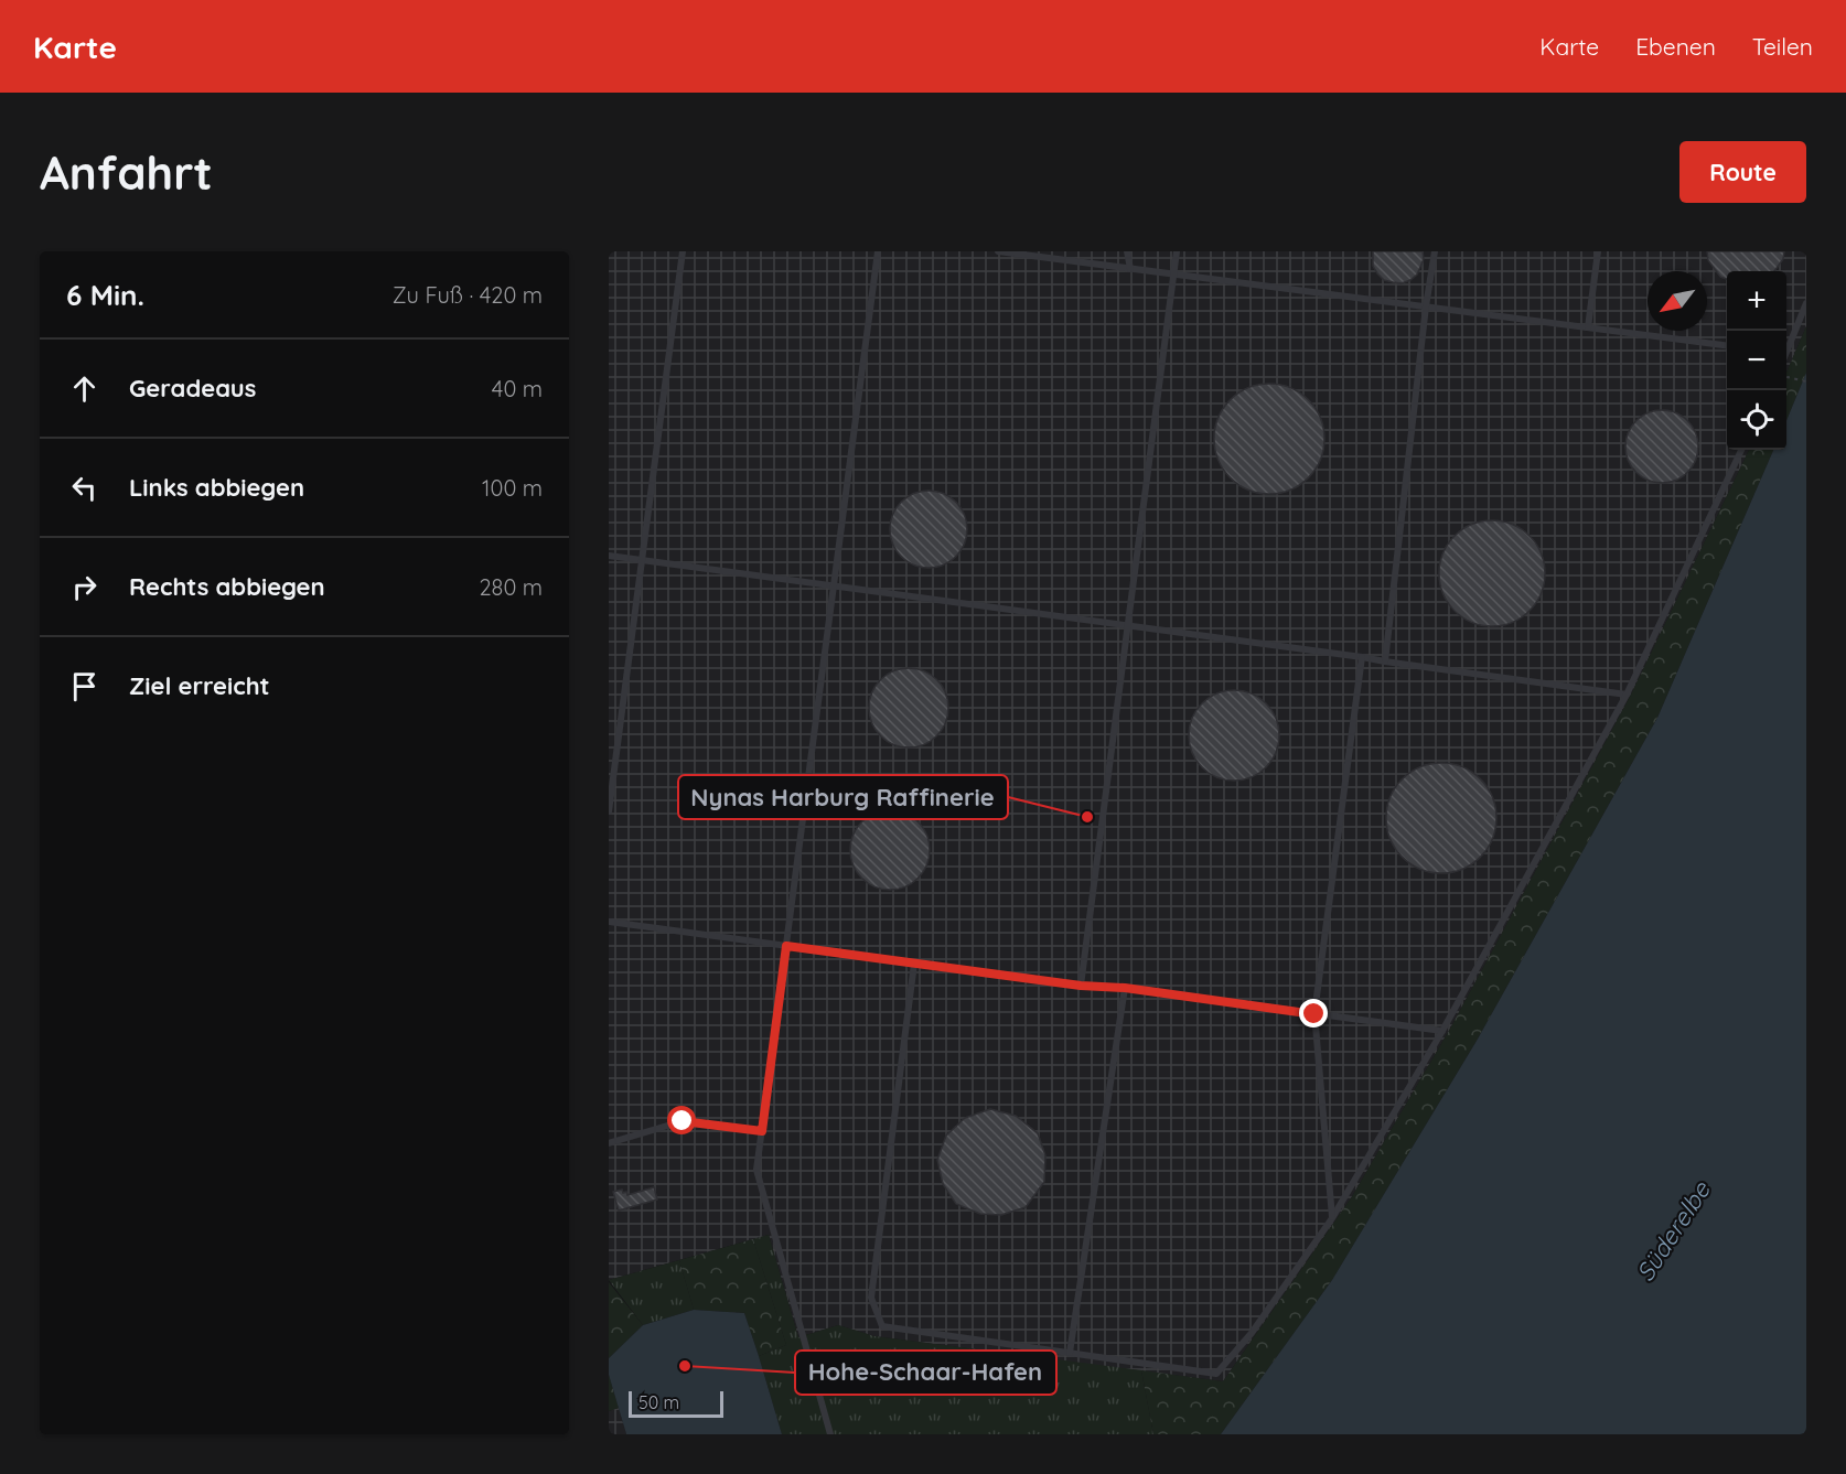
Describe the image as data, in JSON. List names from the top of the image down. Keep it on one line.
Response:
{"water":["Süderelbe"],"places":["Nynas Harburg Raffinerie","Hohe-Schaar-Hafen"],"scale_bar":"50 m","north":"bottom left","page":{"header":"Karte","nav":["Karte","Ebenen","Teilen"],"buttons":"Route","title":"Anfahrt","heading":["6 Min.","Zu Fuß · 420 m"],"map_buttons":["+","−"],"list":[["Geradeaus","40 m"],["Links abbiegen","100 m"],["Rechts abbiegen","280 m"],"Ziel erreicht"],"scale":"50 m"}}
